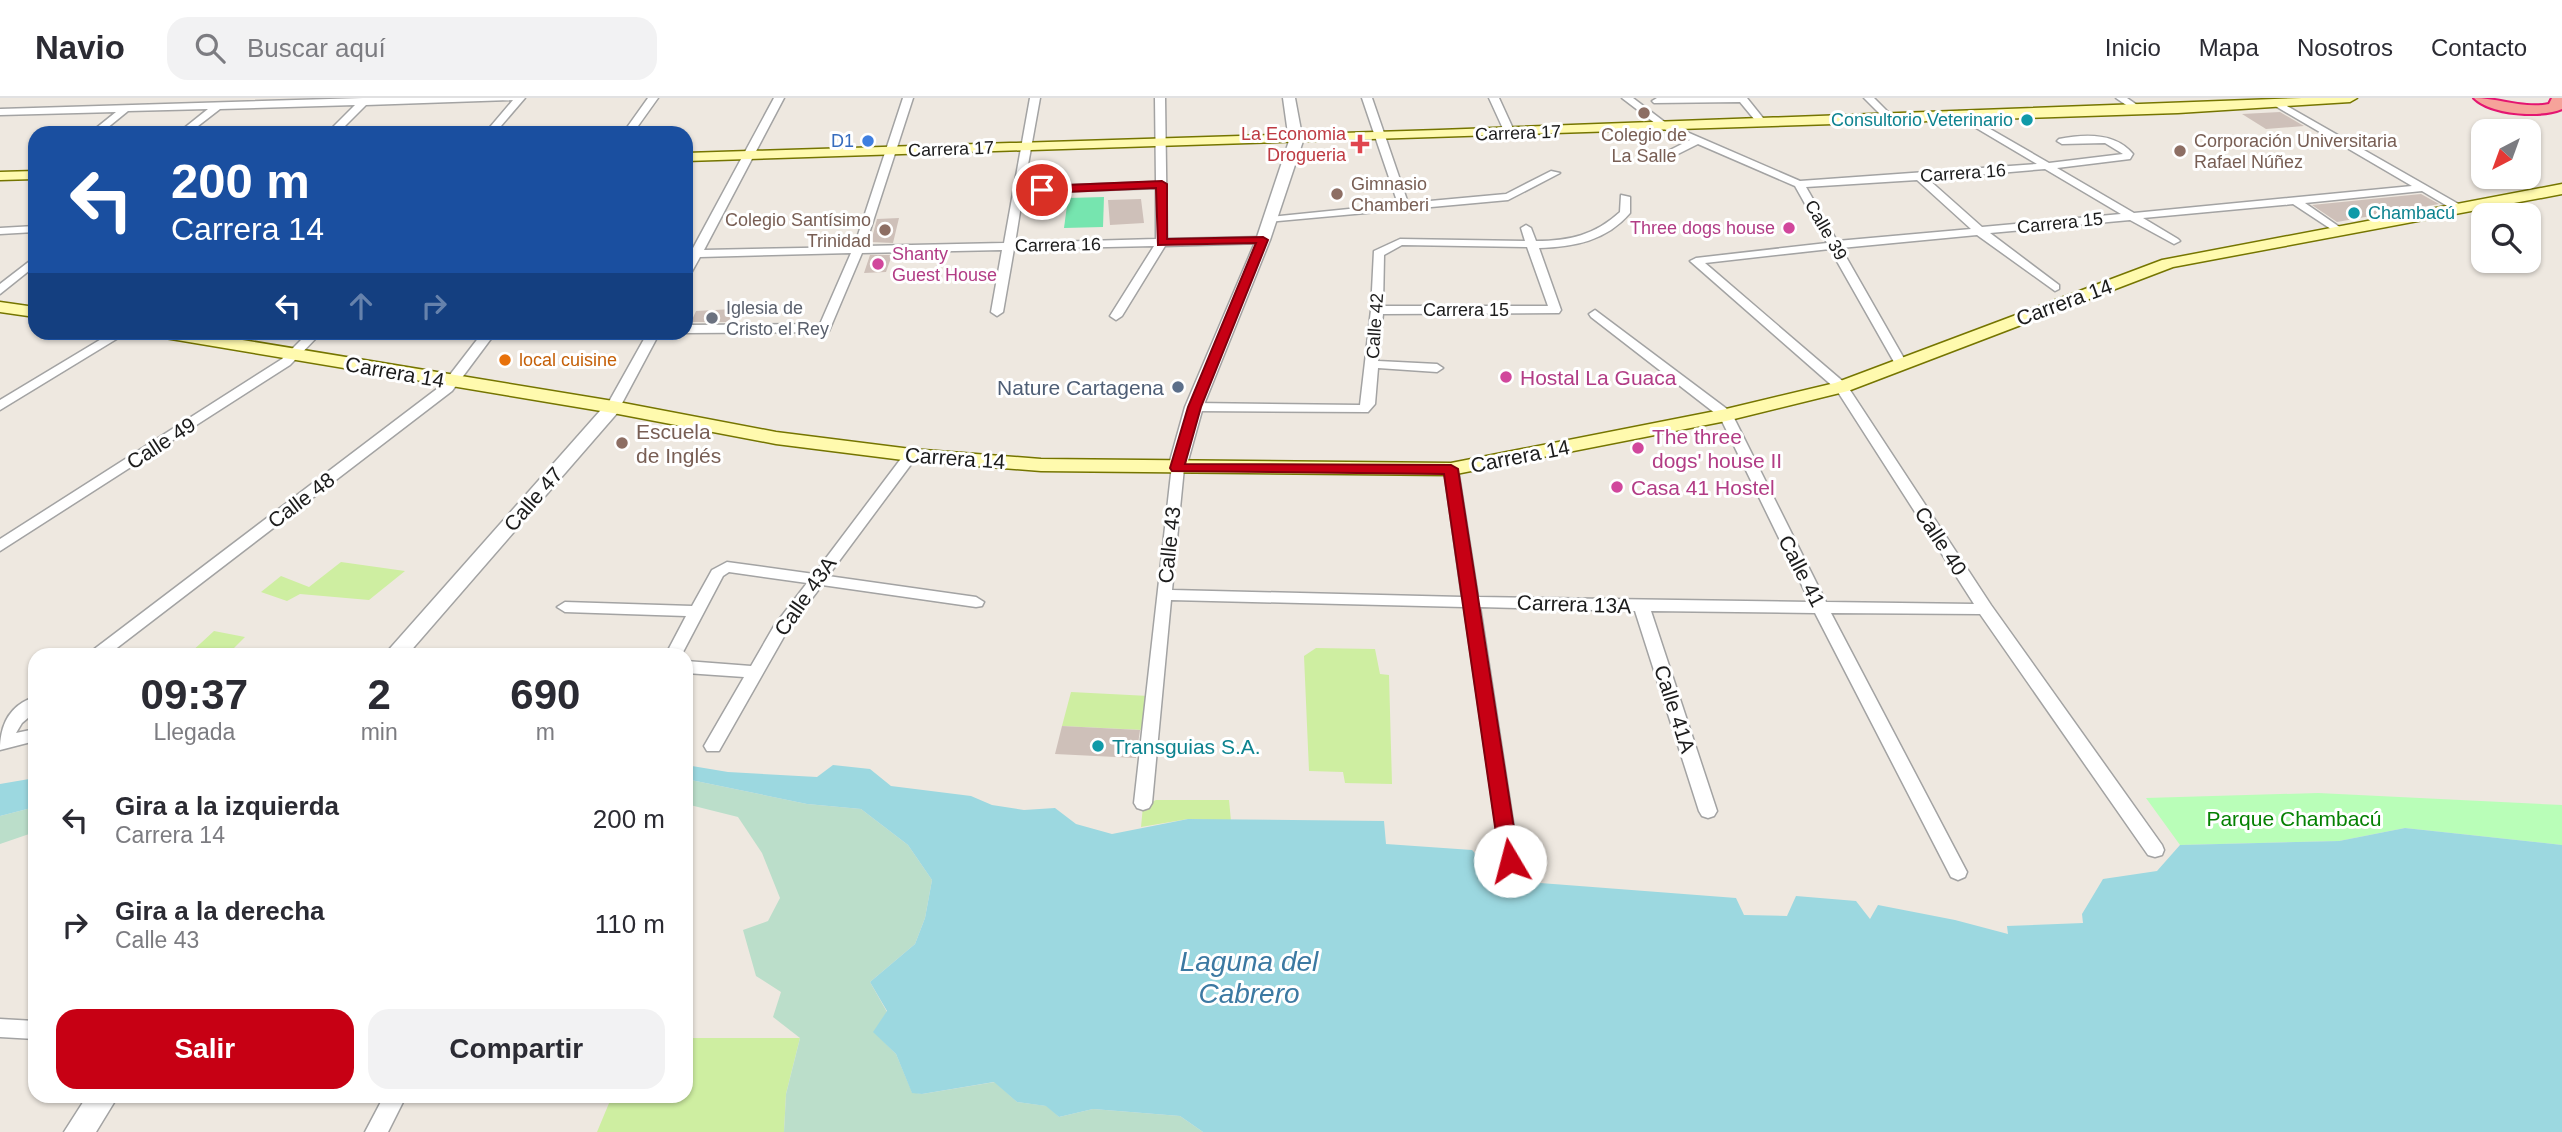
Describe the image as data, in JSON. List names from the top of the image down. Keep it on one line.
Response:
{"streets":{"main road":["Carrera 17","Carrera 14"],"street":["Carrera 16","Carrera 15","Calle 39","Calle 42","Calle 49","Calle 47","Calle 48","Calle 40","Calle 43","Calle 41","Calle 43A","Carrera 13A","Calle 41A"]},"crossings":[["Carrera 17","Calle 39"],["Carrera 17","Calle 43"],["Carrera 16","Calle 39"],["Carrera 16","Calle 43"],["Carrera 15","Calle 39"],["Carrera 15","Calle 42"],["Carrera 15","Calle 40"],["Calle 39","Carrera 14"],["Carrera 14","Calle 49"],["Carrera 14","Calle 47"],["Carrera 14","Calle 48"],["Carrera 14","Calle 40"],["Carrera 14","Calle 43"],["Carrera 14","Calle 41"],["Carrera 14","Calle 43A"],["Calle 42","Calle 43"],["Calle 40","Carrera 13A"],["Calle 43","Carrera 13A"],["Calle 41","Carrera 13A"],["Carrera 13A","Calle 41A"]],"water":["Laguna del Cabrero"],"parks":["Parque Chambacú"],"places":{"other":["Colegio de La Salle","Consultorio Veterinario","D1","Corporación Universitaria Rafael Núñez","Gimnasio Chamberi","Chambacú","Three dogs house","Colegio Santísimo Trinidad","Shanty Guest House","Iglesia de Cristo el Rey","local cuisine","Hostal La Guaca","Nature Cartagena","Escuela de Inglés","The three dogs' house II","Casa 41 Hostel","Transguias S.A."],"health":["La Economia Drogueria"]},"north":"bottom left","page":{"header":"Navio","search":"Buscar aquí","nav":["Inicio","Mapa","Nosotros","Contacto"],"turn":["200 m","Carrera 14"],"eta":["09:37","Llegada","2","min","690","m"],"list":[{"name":"Gira a la izquierda","note":"Carrera 14","value":"200 m"},{"name":"Gira a la derecha","note":"Calle 43","value":"110 m"}],"buttons":["Salir","Compartir"]}}
